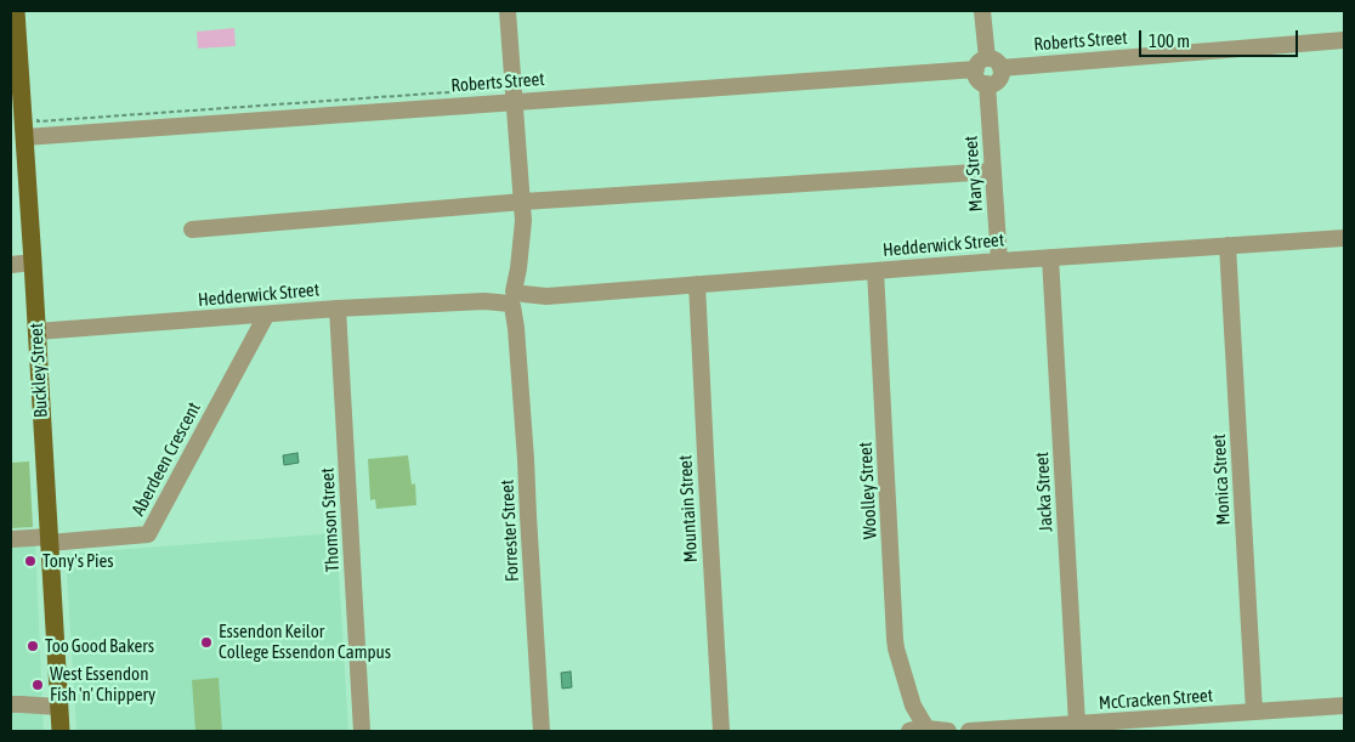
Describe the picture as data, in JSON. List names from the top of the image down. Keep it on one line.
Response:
{"streets":{"main road":["Buckley Street"],"street":["Roberts Street","Mary Street","Hedderwick Street","Aberdeen Crescent","Monica Street","Woolley Street","Jacka Street","Mountain Street","Thomson Street","Forrester Street","McCracken Street"]},"crossings":[["Roberts Street","Mary Street"],["Roberts Street","Buckley Street"],["Roberts Street","Forrester Street"],["Mary Street","Hedderwick Street"],["Hedderwick Street","Buckley Street"],["Hedderwick Street","Aberdeen Crescent"],["Hedderwick Street","Monica Street"],["Hedderwick Street","Woolley Street"],["Hedderwick Street","Jacka Street"],["Hedderwick Street","Mountain Street"],["Hedderwick Street","Thomson Street"],["Hedderwick Street","Forrester Street"],["Buckley Street","Aberdeen Crescent"],["Monica Street","McCracken Street"],["Jacka Street","McCracken Street"]],"places":["Tony's Pies","Essendon Keilor College Essendon Campus","Too Good Bakers","West Essendon Fish 'n' Chippery"],"scale_bar":"100 m"}
